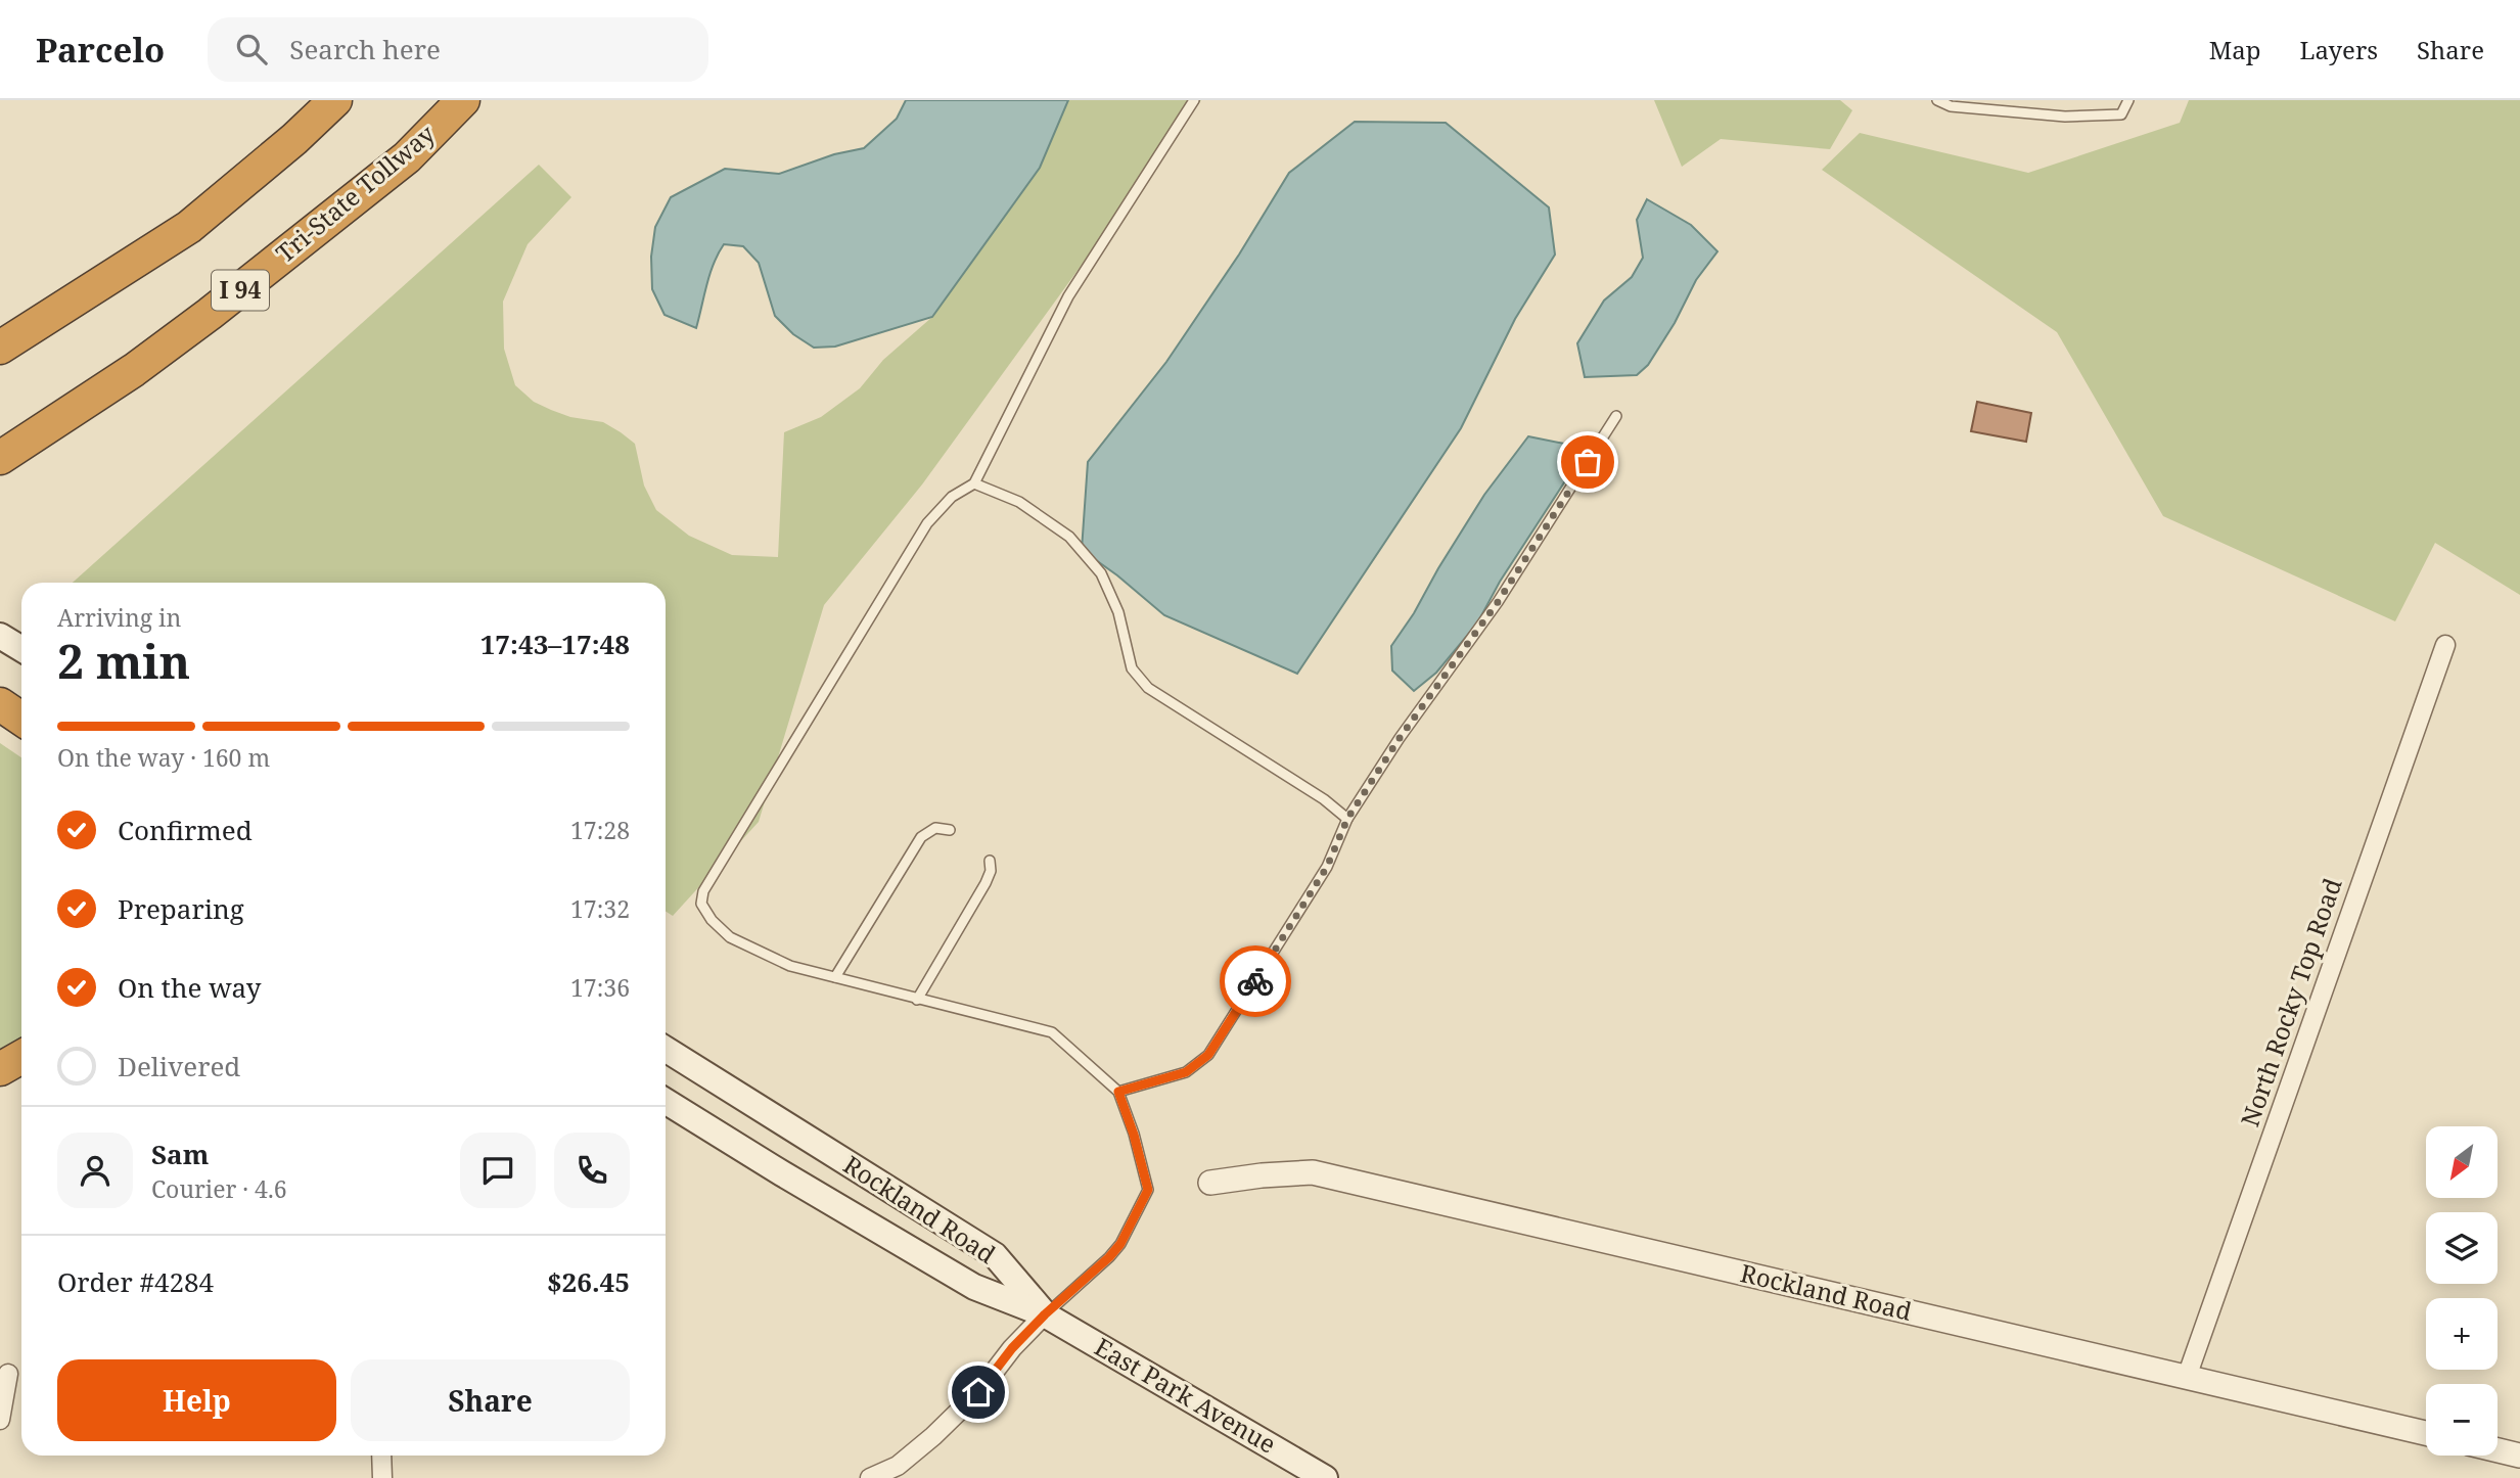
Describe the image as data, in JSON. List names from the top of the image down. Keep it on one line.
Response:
{"streets":{"highway":["Tri-State Tollway","I 94"],"main road":["Rockland Road","East Park Avenue"],"street":["North Rocky Top Road"]},"crossings":[["North Rocky Top Road","Rockland Road"],["Rockland Road","East Park Avenue"]],"north":"bottom left","page":{"header":"Parcelo","search":"Search here","nav":["Map","Layers","Share"],"heading":["2 min","Arriving in","17:43–17:48"],"panel":["Sam","Courier · 4.6","Order #4284","$26.45"],"bar":"On the way · 160 m","list":[["Confirmed","17:28"],["Preparing","17:32"],["On the way","17:36"],"Delivered"],"map_buttons":["+","−"],"buttons":["Help","Share"]}}
